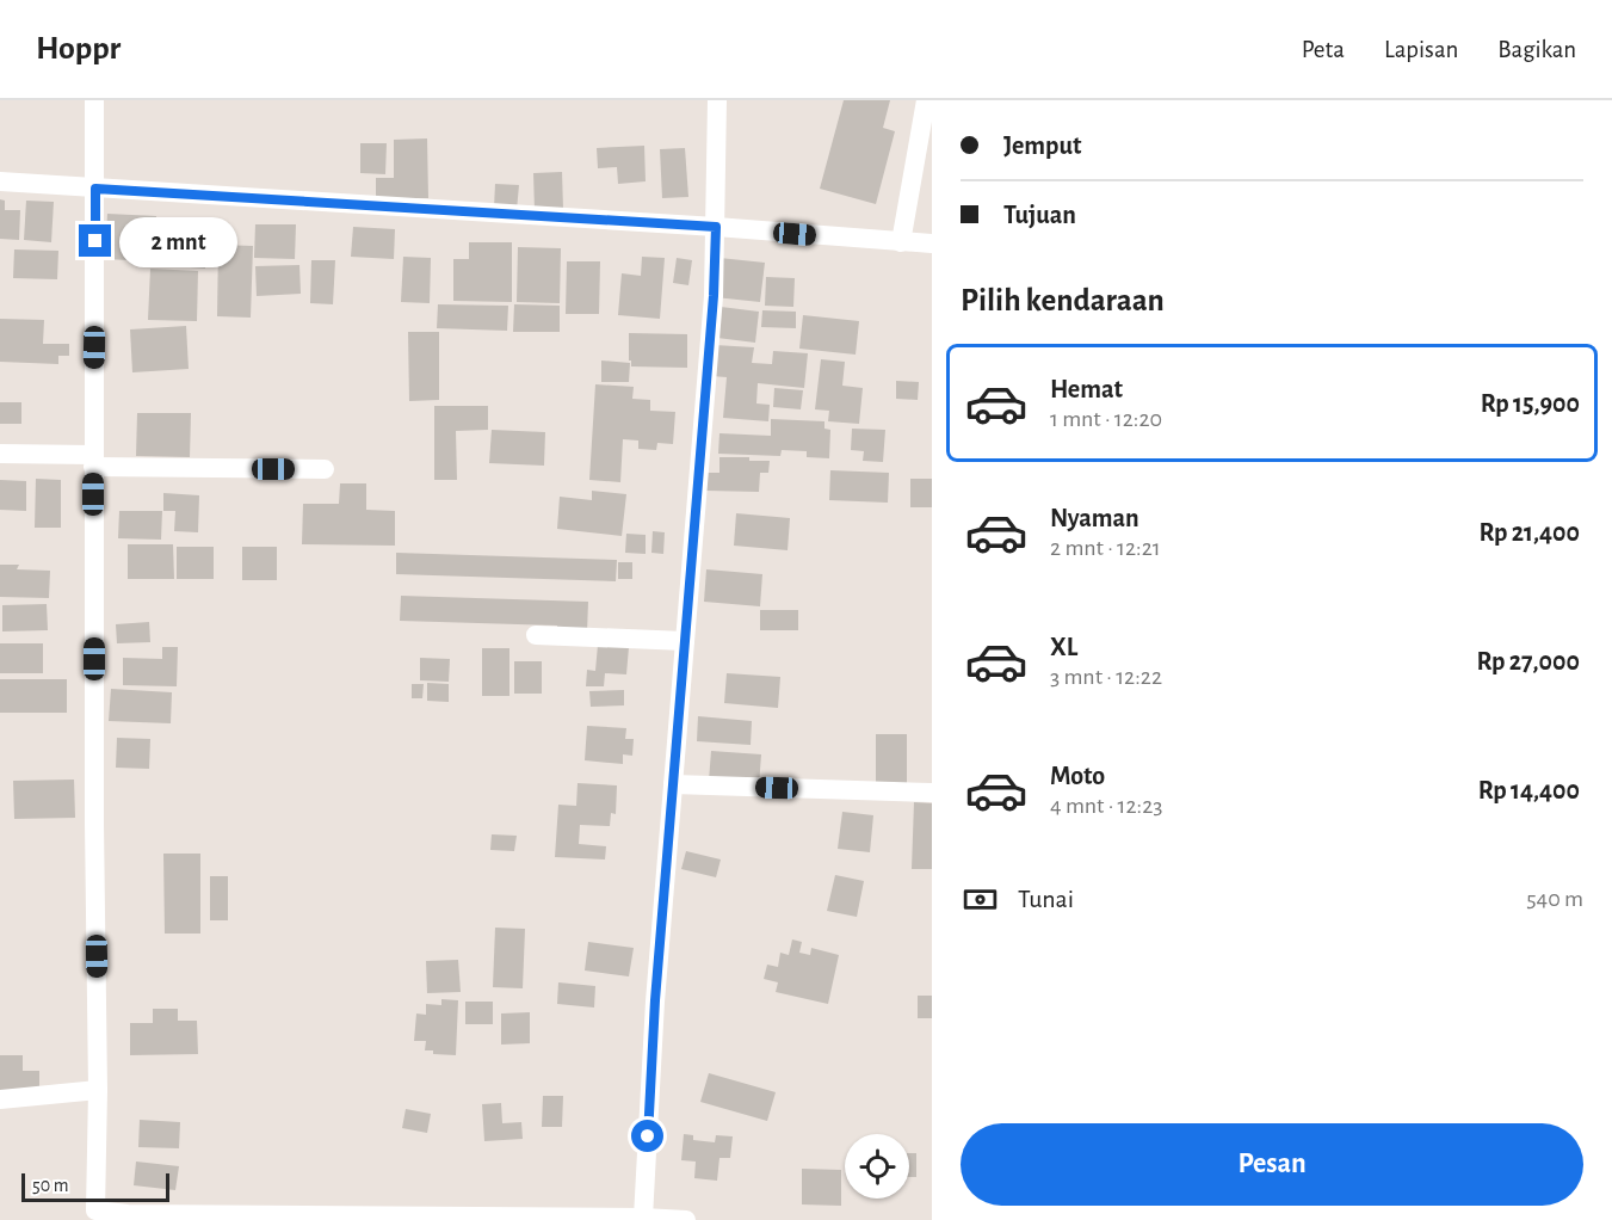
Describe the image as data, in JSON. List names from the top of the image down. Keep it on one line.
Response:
{"scale_bar":"50 m","page":{"header":"Hoppr","nav":["Peta","Lapisan","Bagikan"],"banner":["Jemput","Tujuan"],"bubble":"2 mnt","heading":"Pilih kendaraan","list":[{"name":"Hemat","note":"1 mnt · 12:20","value":"Rp 15,900"},{"name":"Nyaman","note":"2 mnt · 12:21","value":"Rp 21,400"},{"name":"XL","note":"3 mnt · 12:22","value":"Rp 27,000"},{"name":"Moto","note":"4 mnt · 12:23","value":"Rp 14,400"}],"pay":["Tunai","540 m"],"buttons":"Pesan","scale":"50 m"}}
